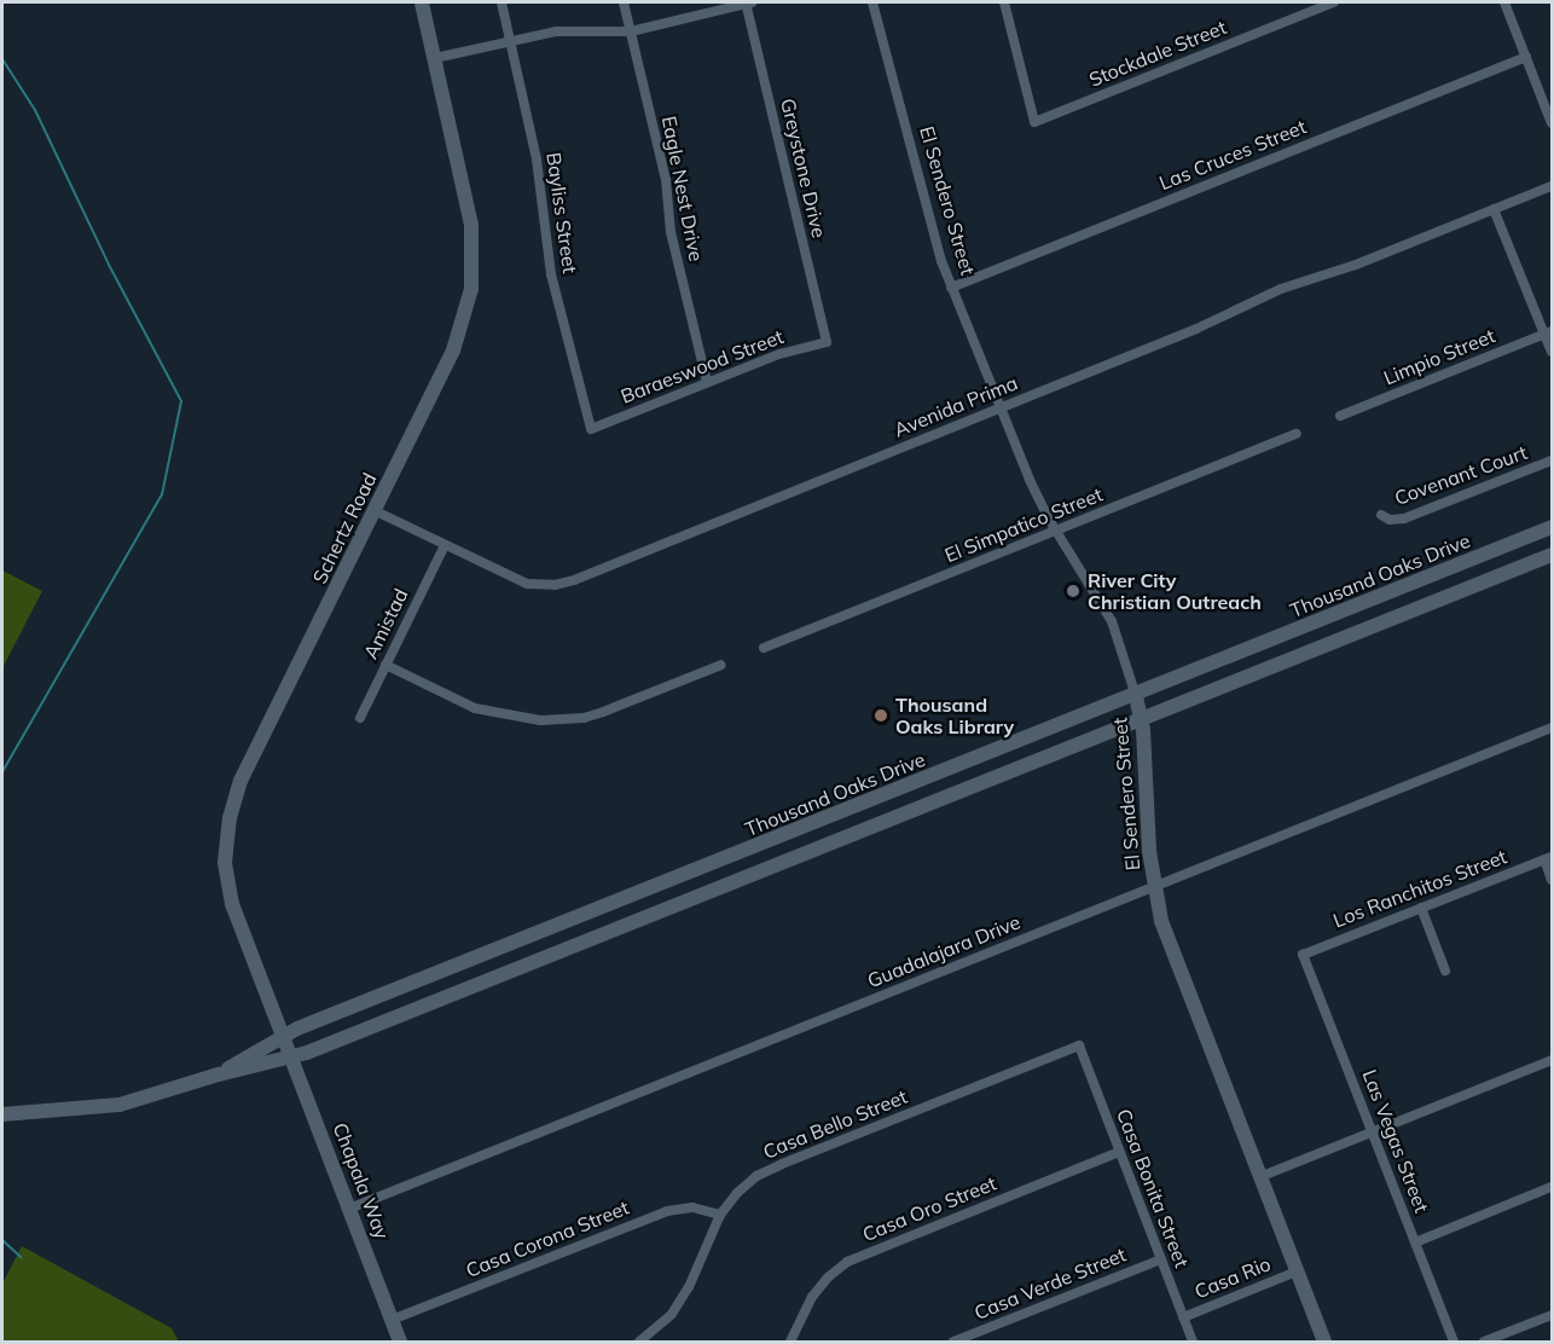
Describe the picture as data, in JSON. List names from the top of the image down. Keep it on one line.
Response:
{"streets":{"main road":["El Sendero Street","Schertz Road","Thousand Oaks Drive","Chapala Way"],"street":["Stockdale Street","Las Cruces Street","Greystone Drive","Eagle Nest Drive","Bayliss Street","Limpio Street","Baraeswood Street","Avenida Prima","Covenant Court","El Simpatico Street","Amistad","Los Ranchitos Street","Guadalajara Drive","Casa Bello Street","Las Vegas Street","Casa Bonita Street","Casa Oro Street","Casa Corona Street","Casa Rio","Casa Verde Street"]},"crossings":[["Las Cruces Street","El Sendero Street"],["Greystone Drive","Baraeswood Street"],["Eagle Nest Drive","Baraeswood Street"],["El Sendero Street","Avenida Prima"],["El Sendero Street","El Simpatico Street"],["El Sendero Street","Thousand Oaks Drive"],["El Sendero Street","Guadalajara Drive"],["El Sendero Street","Casa Rio"],["Bayliss Street","Baraeswood Street"],["Avenida Prima","Schertz Road"],["Avenida Prima","Amistad"],["Schertz Road","Thousand Oaks Drive"],["Schertz Road","Chapala Way"],["Thousand Oaks Drive","Chapala Way"],["Los Ranchitos Street","Las Vegas Street"],["Guadalajara Drive","Chapala Way"],["Casa Bello Street","Casa Bonita Street"],["Casa Bello Street","Casa Corona Street"],["Chapala Way","Casa Corona Street"],["Casa Bonita Street","Casa Oro Street"],["Casa Bonita Street","Casa Rio"],["Casa Bonita Street","Casa Verde Street"]],"places":["River City Christian Outreach","Thousand Oaks Library"]}
